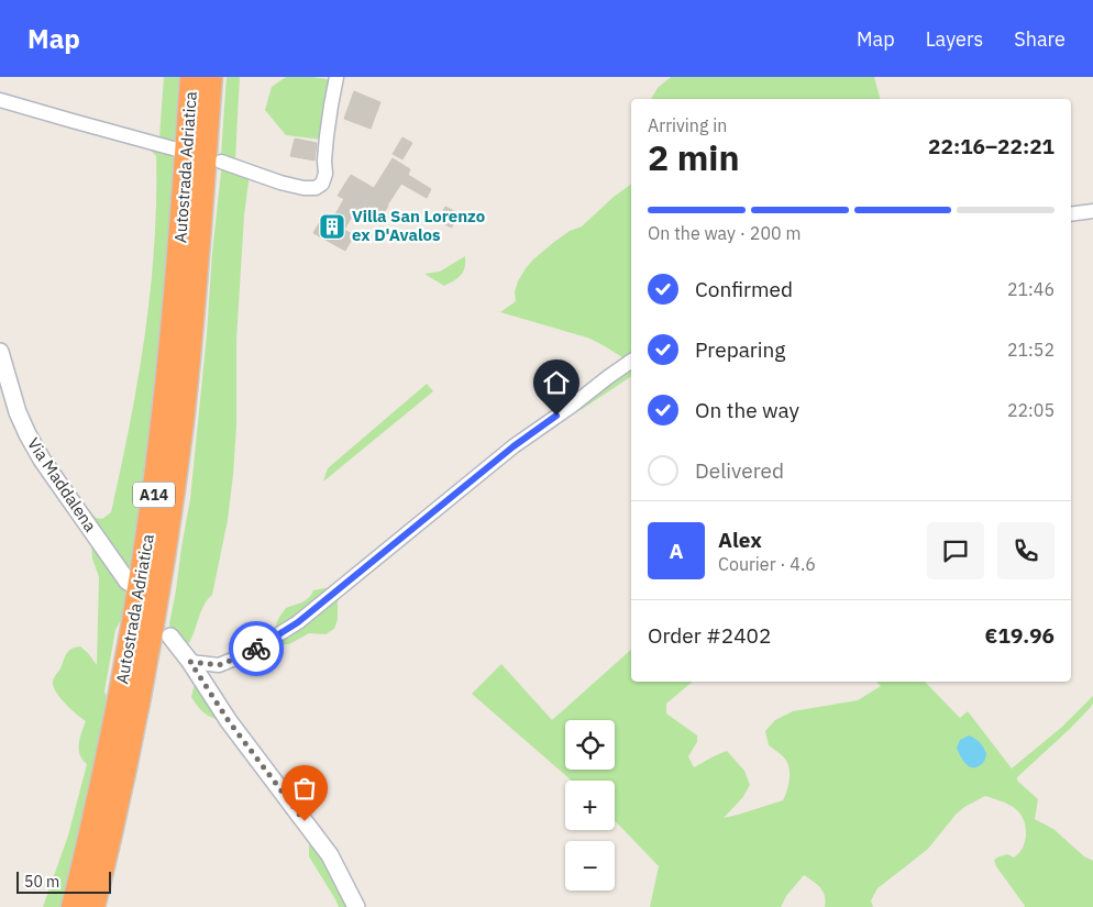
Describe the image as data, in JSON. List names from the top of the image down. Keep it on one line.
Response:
{"streets":{"highway":["Autostrada Adriatica","A14"],"street":["Via Maddalena"]},"places":{"building":["Villa San Lorenzo ex D'Avalos"]},"scale_bar":"50 m","page":{"header":"Map","nav":["Map","Layers","Share"],"heading":["2 min","Arriving in","22:16–22:21"],"panel":["Alex","Courier · 4.6","Order #2402","€19.96"],"bar":"On the way · 200 m","list":[["Confirmed","21:46"],["Preparing","21:52"],["On the way","22:05"],"Delivered"],"round":"A","map_buttons":["+","−"],"scale":"50 m"}}
